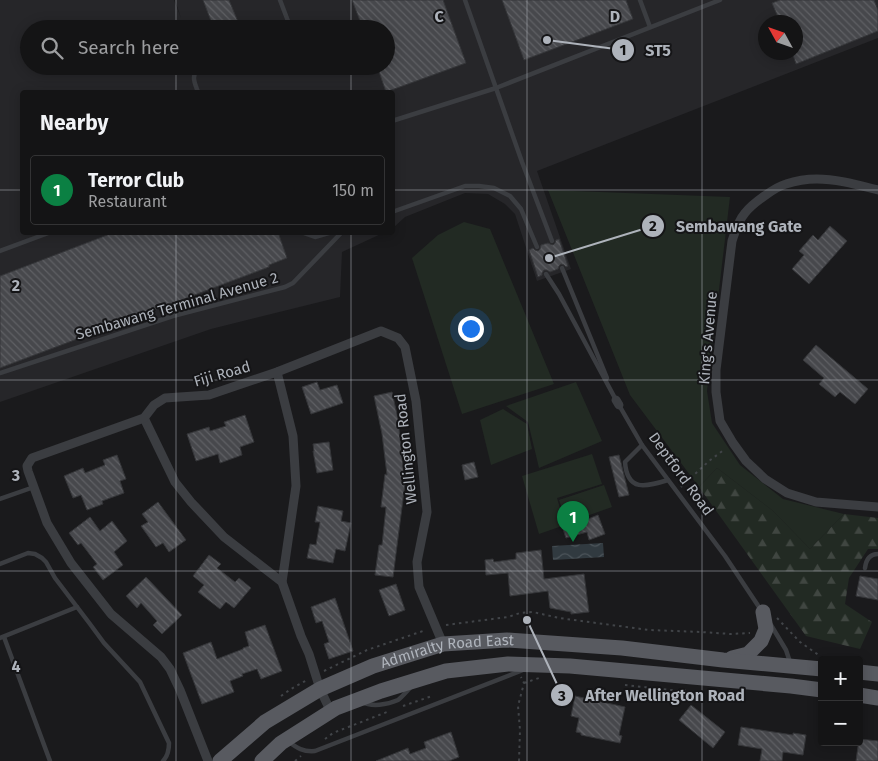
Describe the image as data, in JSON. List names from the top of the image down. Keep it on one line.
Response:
{"streets":{"main road":["Admiralty Road East"],"street":["King's Avenue","Fiji Road","Wellington Road"],"lane":["Sembawang Terminal Avenue 2","Deptford Road"]},"crossings":[["Fiji Road","Wellington Road"],["Wellington Road","Admiralty Road East"],["Deptford Road","Admiralty Road East"]],"places":["ST5","Sembawang Gate","After Wellington Road"],"north":"top left","page":{"search":"Search here","heading":"Nearby","list":[{"mark":"1","name":"Terror Club","note":"Restaurant","value":"150 m"}],"pins":"1","map_buttons":["+","−"]},"grid":{"columns":["C","D"],"rows":["2","3","4"]}}
